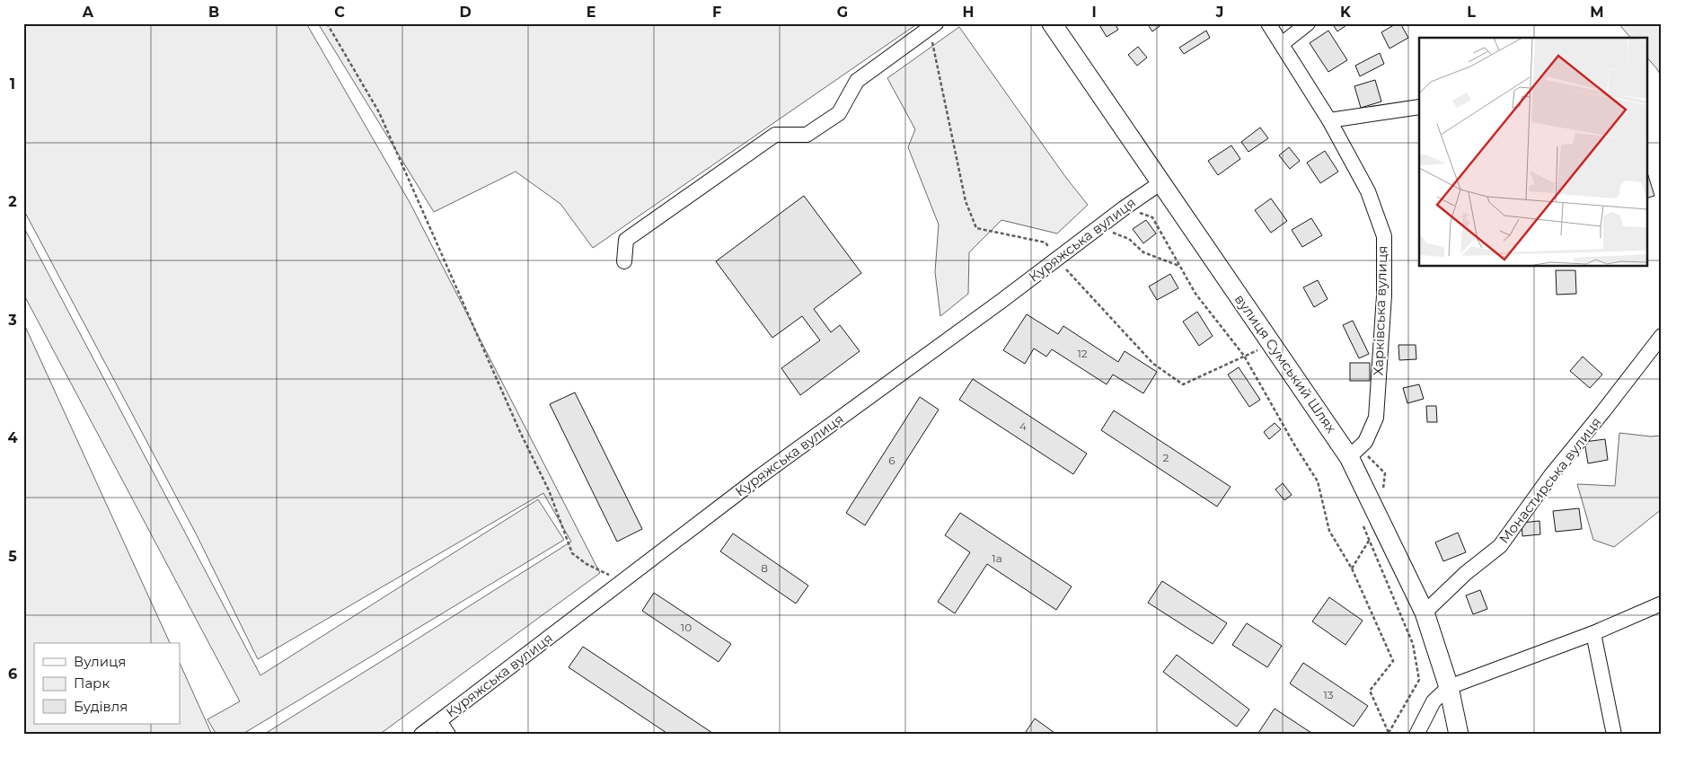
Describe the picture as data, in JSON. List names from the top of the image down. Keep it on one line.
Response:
{"streets":{"main road":["вулиця Сумський Шлях"],"street":["Куряжська вулиця","Харківська вулиця","Монастирська вулиця"]},"crossings":[["Куряжська вулиця","вулиця Сумський Шлях"],["Харківська вулиця","вулиця Сумський Шлях"],["вулиця Сумський Шлях","Монастирська вулиця"]],"house_numbers":["12","4","2","6","1а","8","10","13"],"legend":["Вулиця","Парк","Будівля"],"grid":{"columns":["A","B","C","D","E","F","G","H","I","J","K","L","M"],"rows":["1","2","3","4","5","6"]}}
